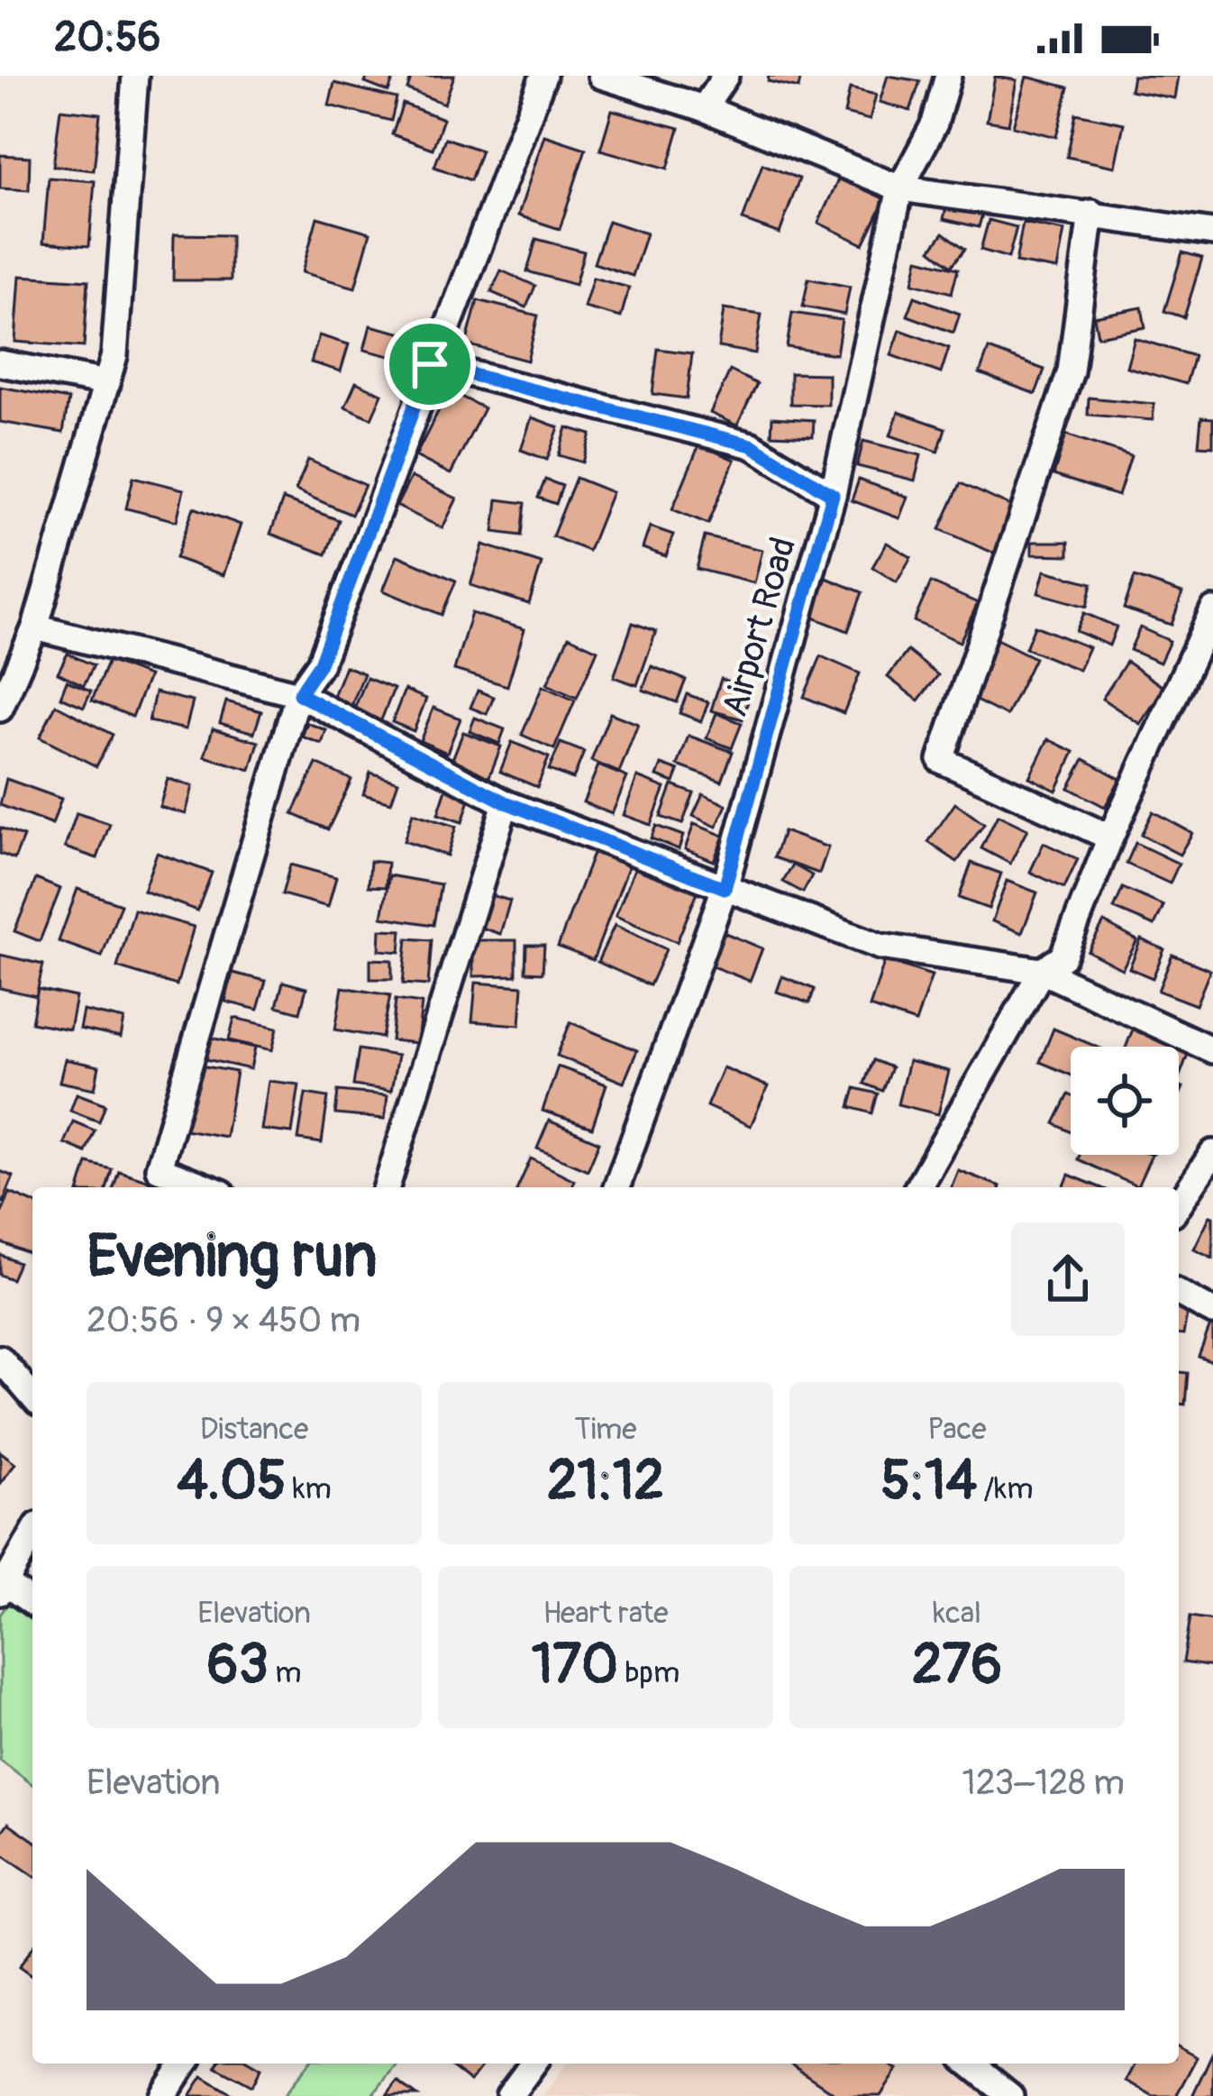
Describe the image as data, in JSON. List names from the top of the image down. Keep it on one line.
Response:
{"streets":{"street":["Airport Road"]},"page":{"status":"20:56","heading":["Evening run","20:56 · 9 × 450 m"],"stats":[["Distance","4.05 km"],["Time","21:12"],["Pace","5:14 /km"],["Elevation","63 m"],["Heart rate","170 bpm"],["kcal","276"]],"chart":["Elevation","123–128 m"]}}
